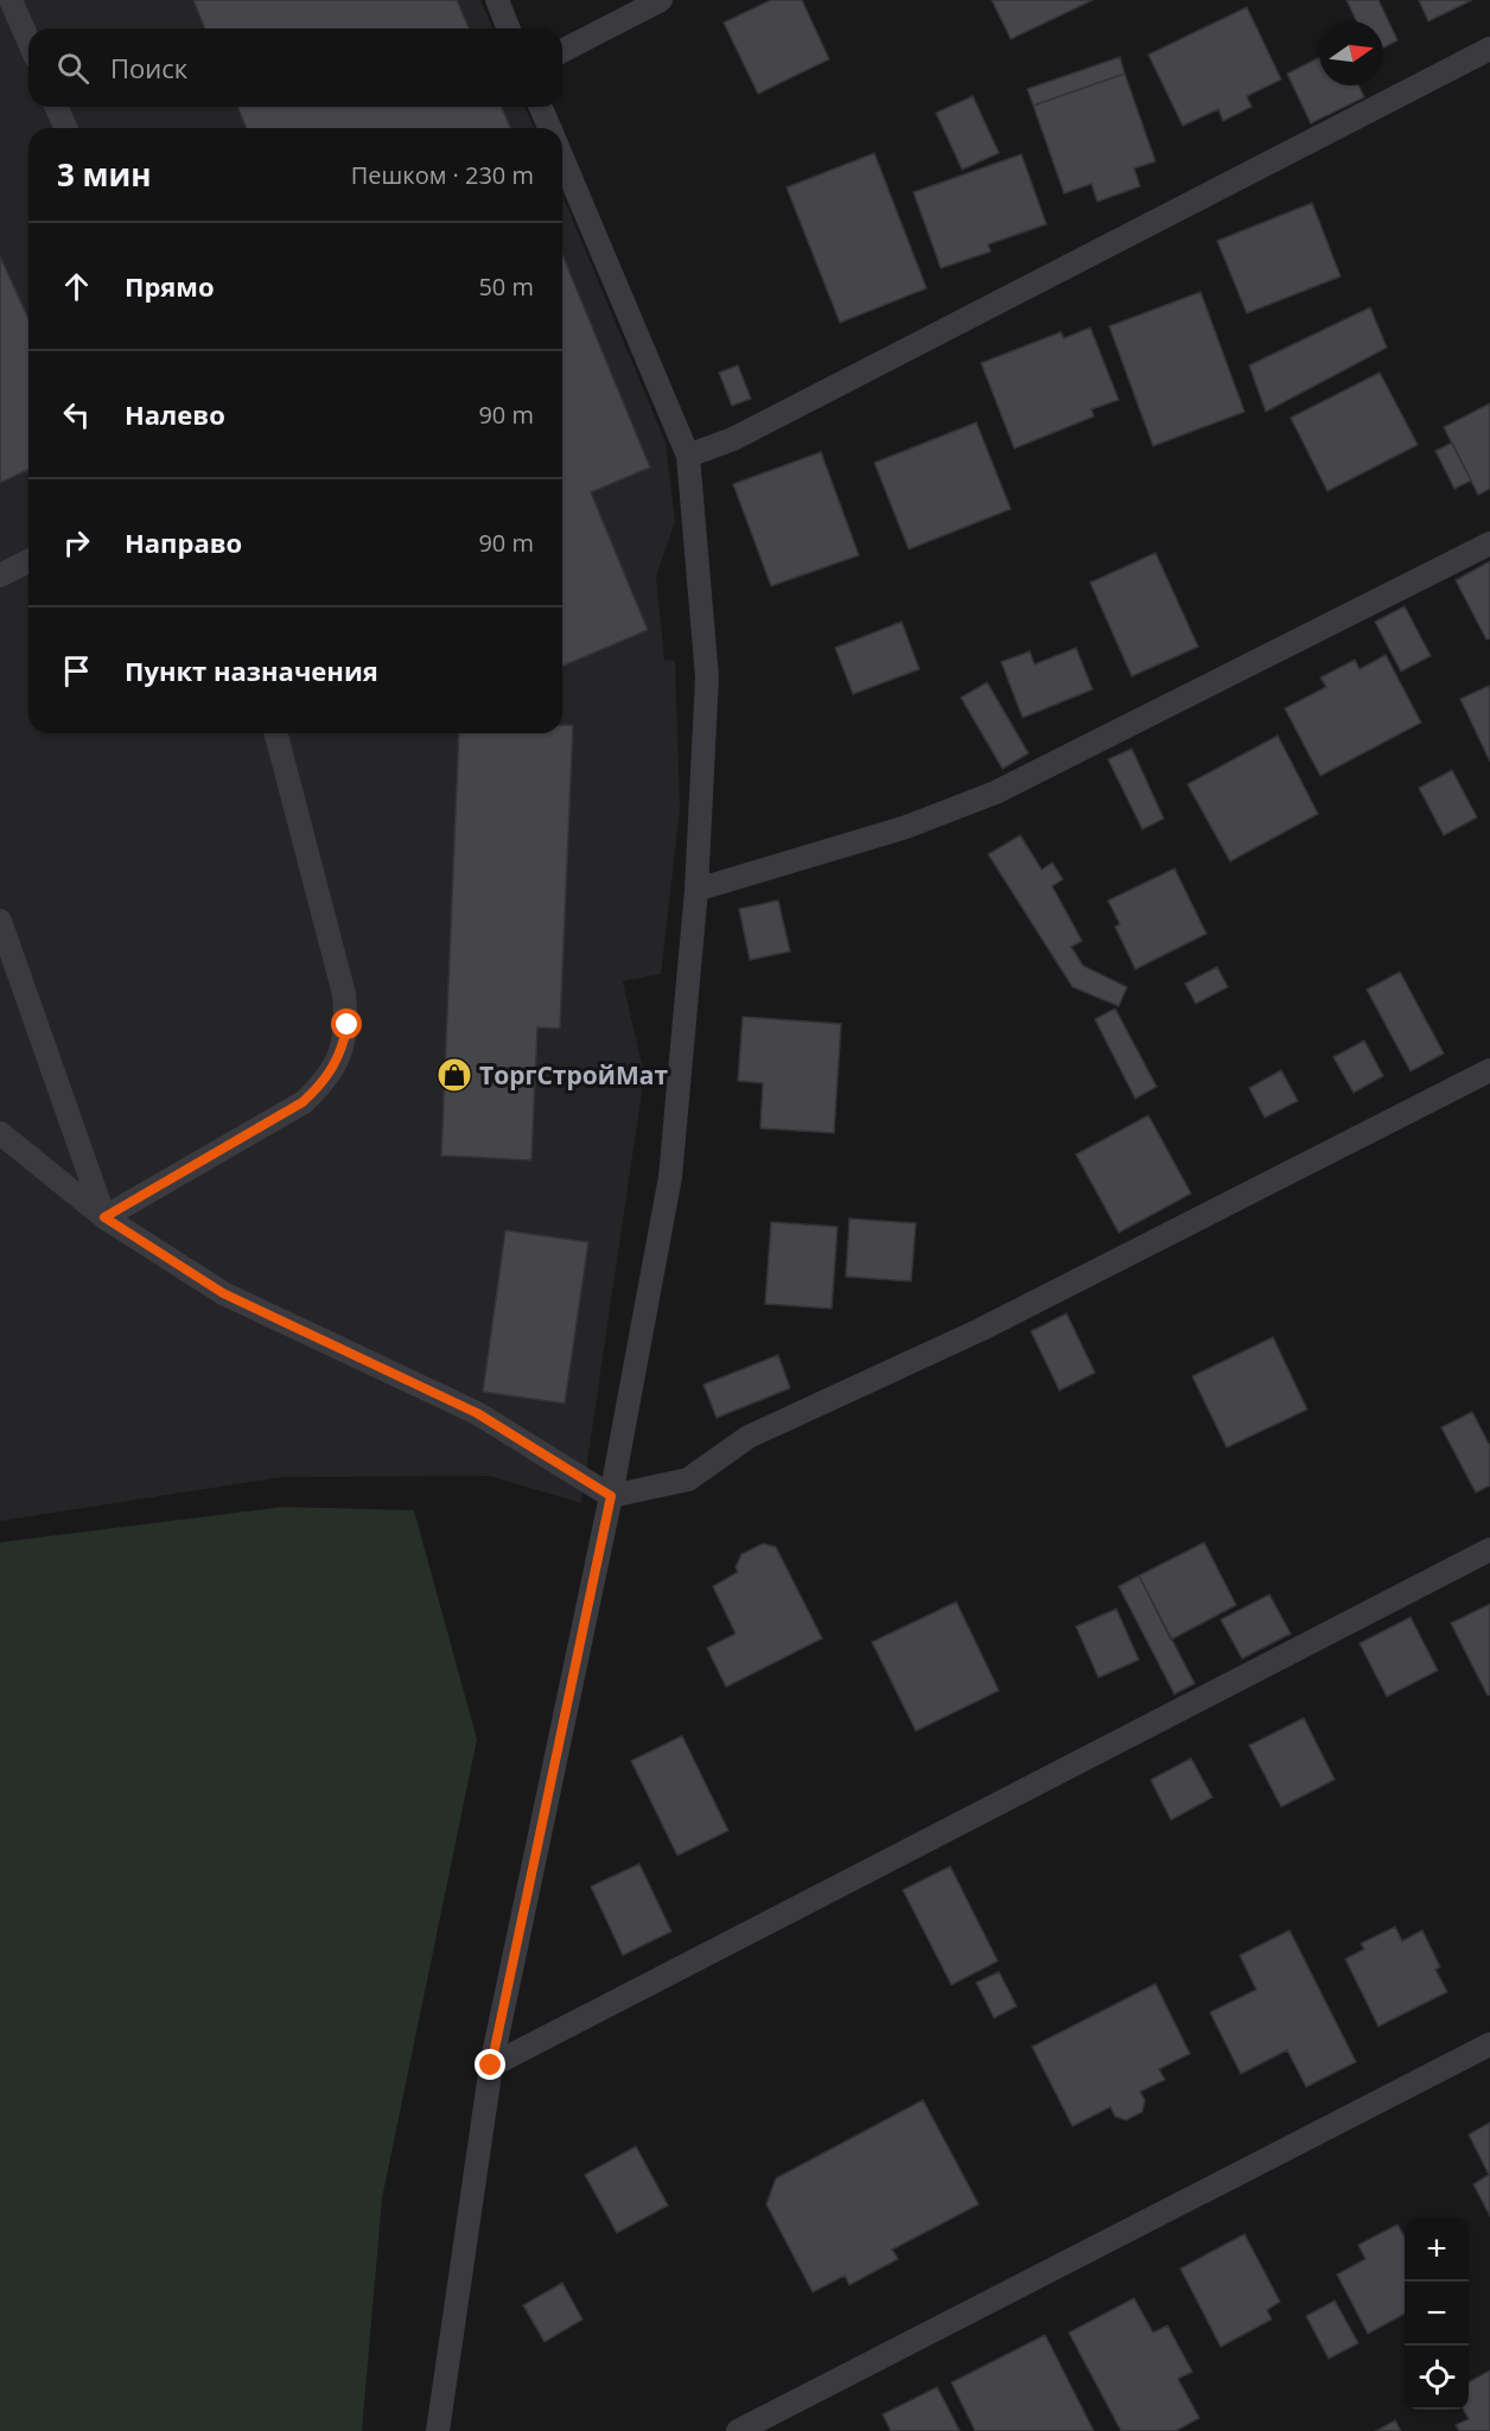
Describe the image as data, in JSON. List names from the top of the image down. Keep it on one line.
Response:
{"places":{"shop":["ТоргСтройМат"]},"north":"right","page":{"search":"Поиск","heading":["3 мин","Пешком · 230 m"],"list":[["Прямо","50 m"],["Налево","90 m"],["Направо","90 m"],"Пункт назначения"],"map_buttons":["+","−"]}}
